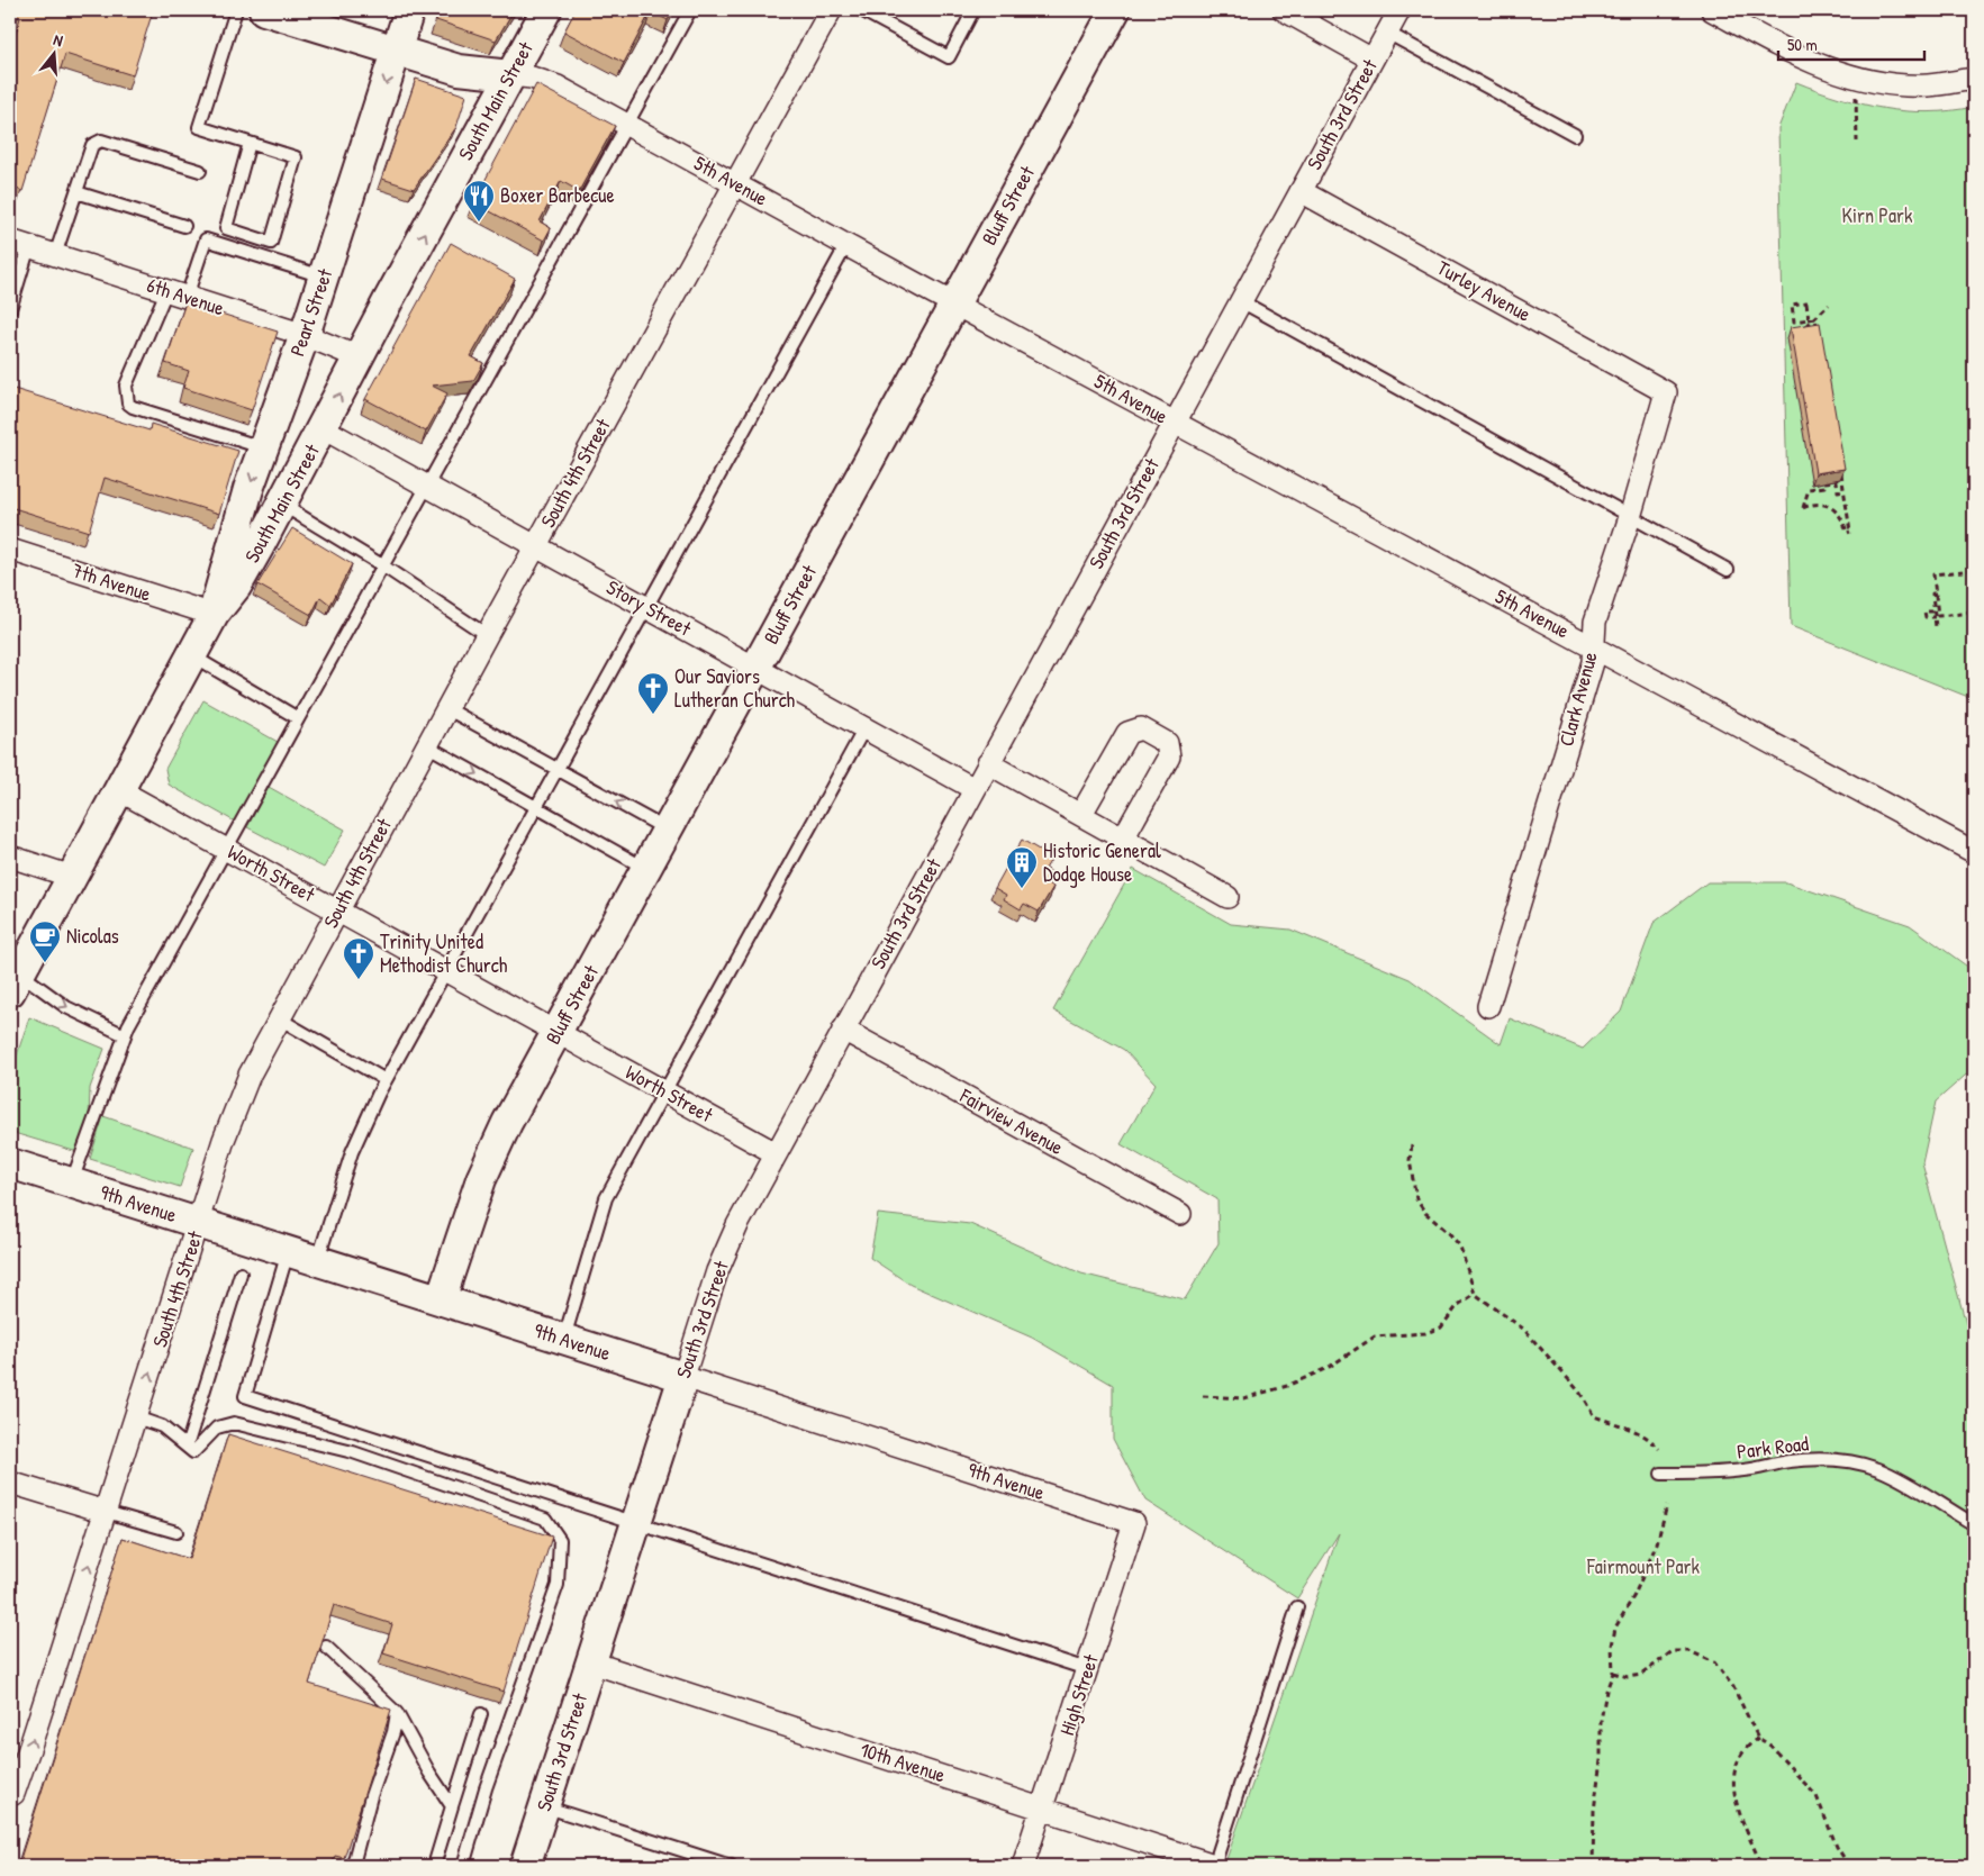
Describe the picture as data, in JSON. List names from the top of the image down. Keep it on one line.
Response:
{"streets":{"main road":["South Main Street","South 3rd Street","5th Avenue","Bluff Street","Pearl Street","9th Avenue"],"street":["Turley Avenue","6th Avenue","South 4th Street","7th Avenue","Story Street","Clark Avenue","Worth Street","Fairview Avenue","High Street","10th Avenue"],"lane":["Park Road"]},"crossings":[["South Main Street","5th Avenue"],["South Main Street","6th Avenue"],["South Main Street","Pearl Street"],["South Main Street","7th Avenue"],["South Main Street","Story Street"],["South Main Street","Worth Street"],["South 3rd Street","5th Avenue"],["South 3rd Street","Turley Avenue"],["South 3rd Street","Story Street"],["South 3rd Street","Worth Street"],["South 3rd Street","Fairview Avenue"],["South 3rd Street","9th Avenue"],["South 3rd Street","10th Avenue"],["5th Avenue","Bluff Street"],["5th Avenue","Pearl Street"],["5th Avenue","South 4th Street"],["5th Avenue","Clark Avenue"],["Bluff Street","Story Street"],["Bluff Street","Worth Street"],["Bluff Street","9th Avenue"],["Turley Avenue","Clark Avenue"],["6th Avenue","Pearl Street"],["Pearl Street","7th Avenue"],["South 4th Street","Story Street"],["South 4th Street","Worth Street"],["South 4th Street","9th Avenue"],["9th Avenue","High Street"],["High Street","10th Avenue"]],"one_way":["South Main Street","Pearl Street"],"parks":["Kirn Park","Fairmount Park"],"places":{"restaurant":["Boxer Barbecue"],"church":["Our Saviors Lutheran Church","Trinity United Methodist Church"],"building":["Historic General Dodge House"],"cafe":["Nicolas"]},"scale_bar":"50 m","north":"top"}
